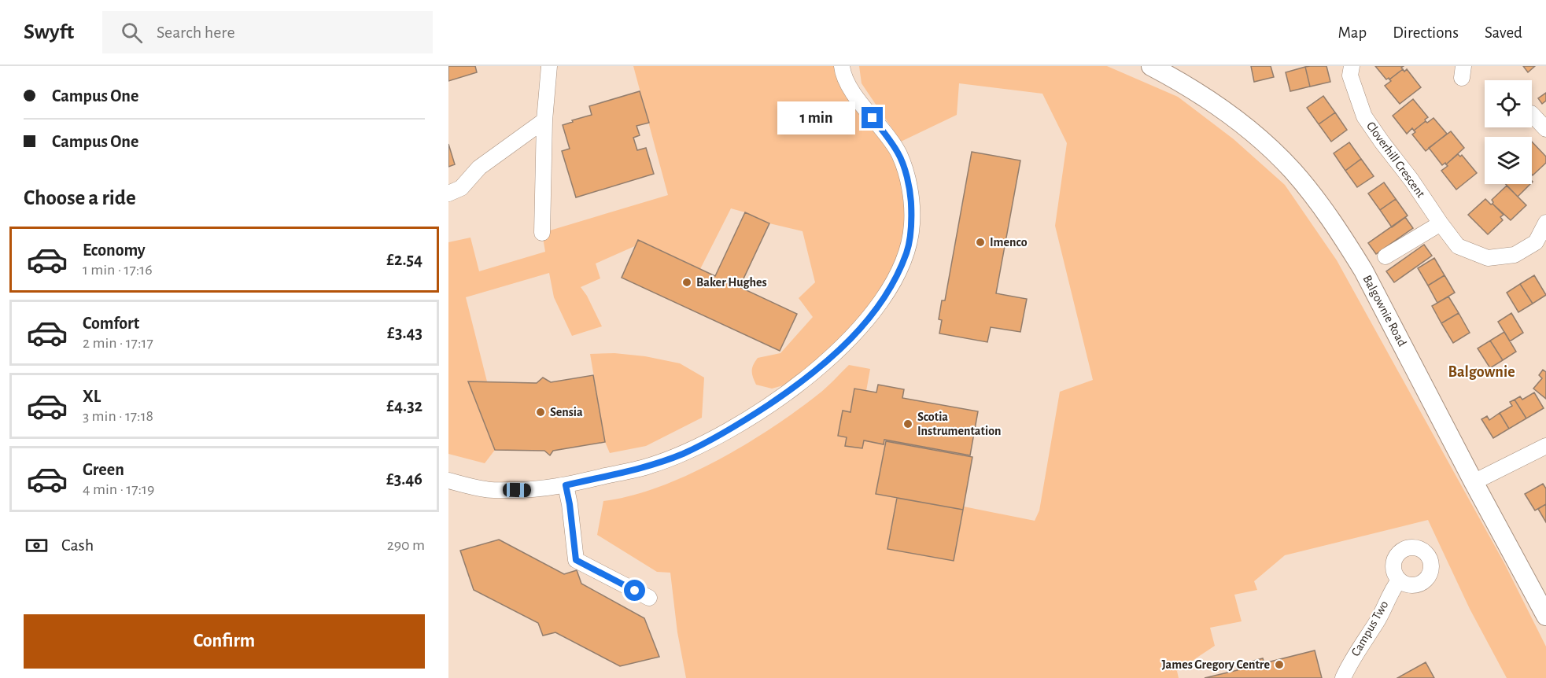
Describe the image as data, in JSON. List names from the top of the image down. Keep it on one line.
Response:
{"streets":{"street":["Cloverhill Crescent","Balgownie Road","Campus Two"]},"districts":["Balgownie"],"places":["Imenco","Baker Hughes","Sensia","Scotia Instrumentation","James Gregory Centre"],"page":{"header":"Swyft","search":"Search here","nav":["Map","Directions","Saved"],"banner":["Campus One","Campus One"],"bubble":"1 min","heading":"Choose a ride","list":[{"name":"Economy","note":"1 min · 17:16","value":"£2.54"},{"name":"Comfort","note":"2 min · 17:17","value":"£3.43"},{"name":"XL","note":"3 min · 17:18","value":"£4.32"},{"name":"Green","note":"4 min · 17:19","value":"£3.46"}],"pay":["Cash","290 m"],"buttons":"Confirm"}}
